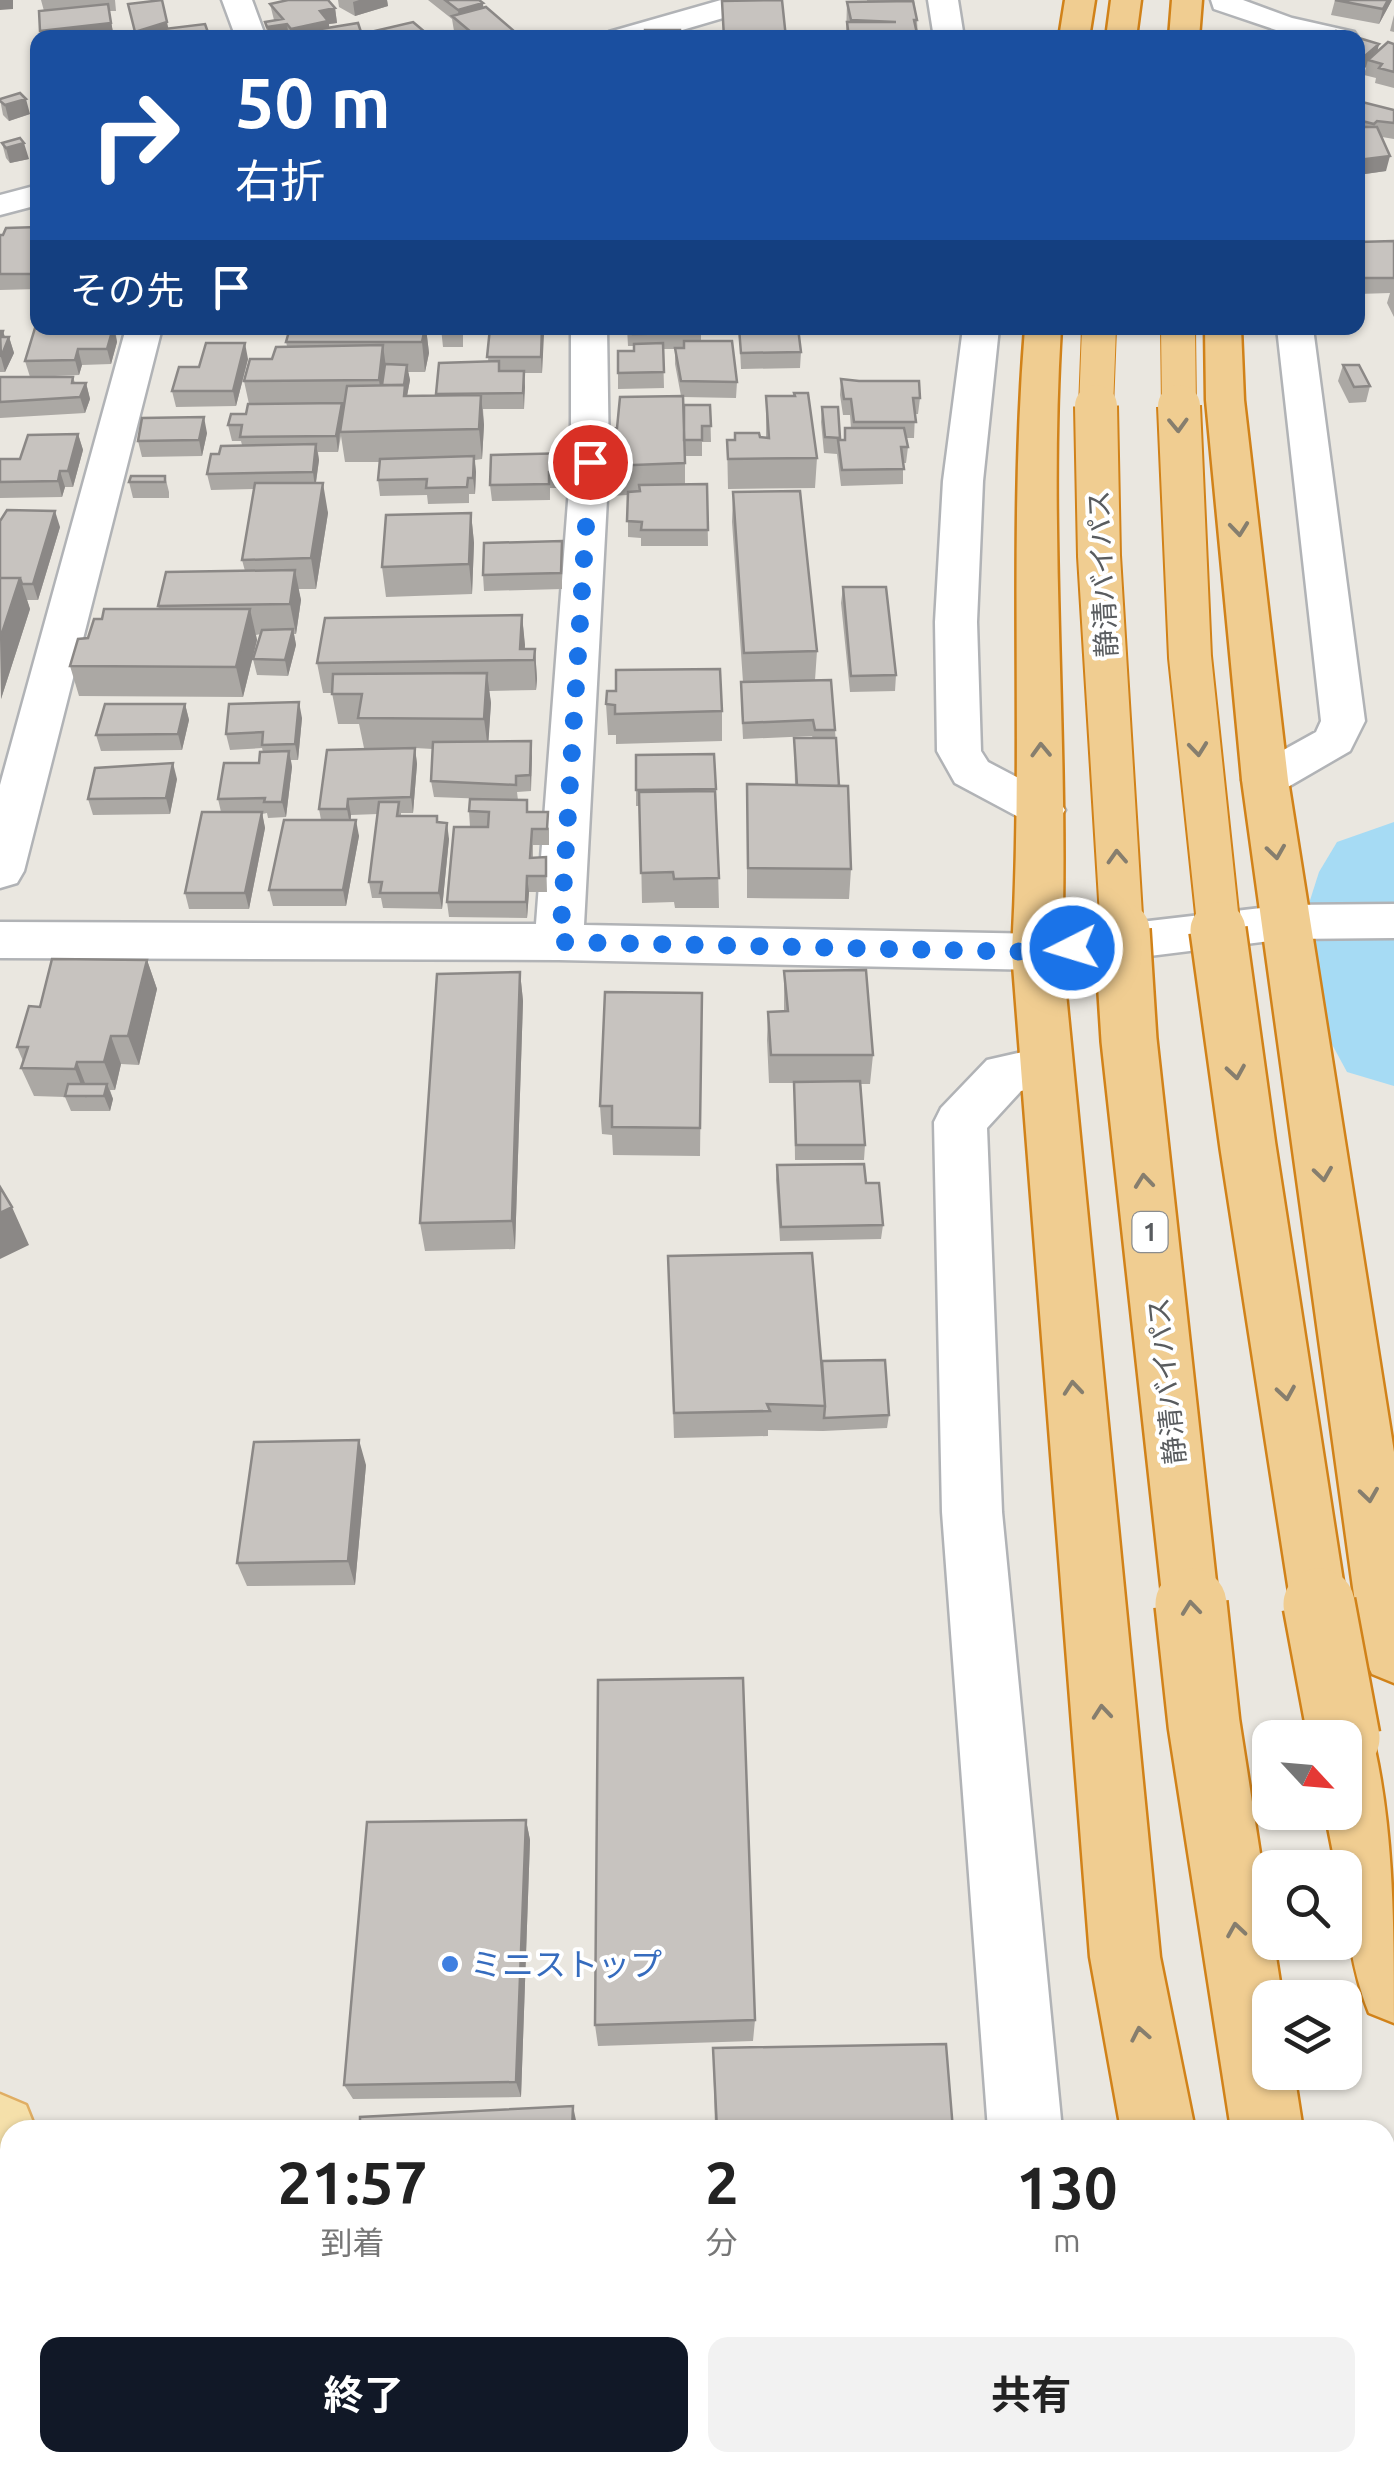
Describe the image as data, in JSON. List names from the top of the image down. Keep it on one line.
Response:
{"streets":{"highway":["静清バイパス","1"]},"places":["ミニストップ"],"north":"bottom right","page":{"turn":["50 m","右折"],"then":"その先","eta":["21:57","到着","2","分","130","m"],"buttons":["終了","共有"]}}
